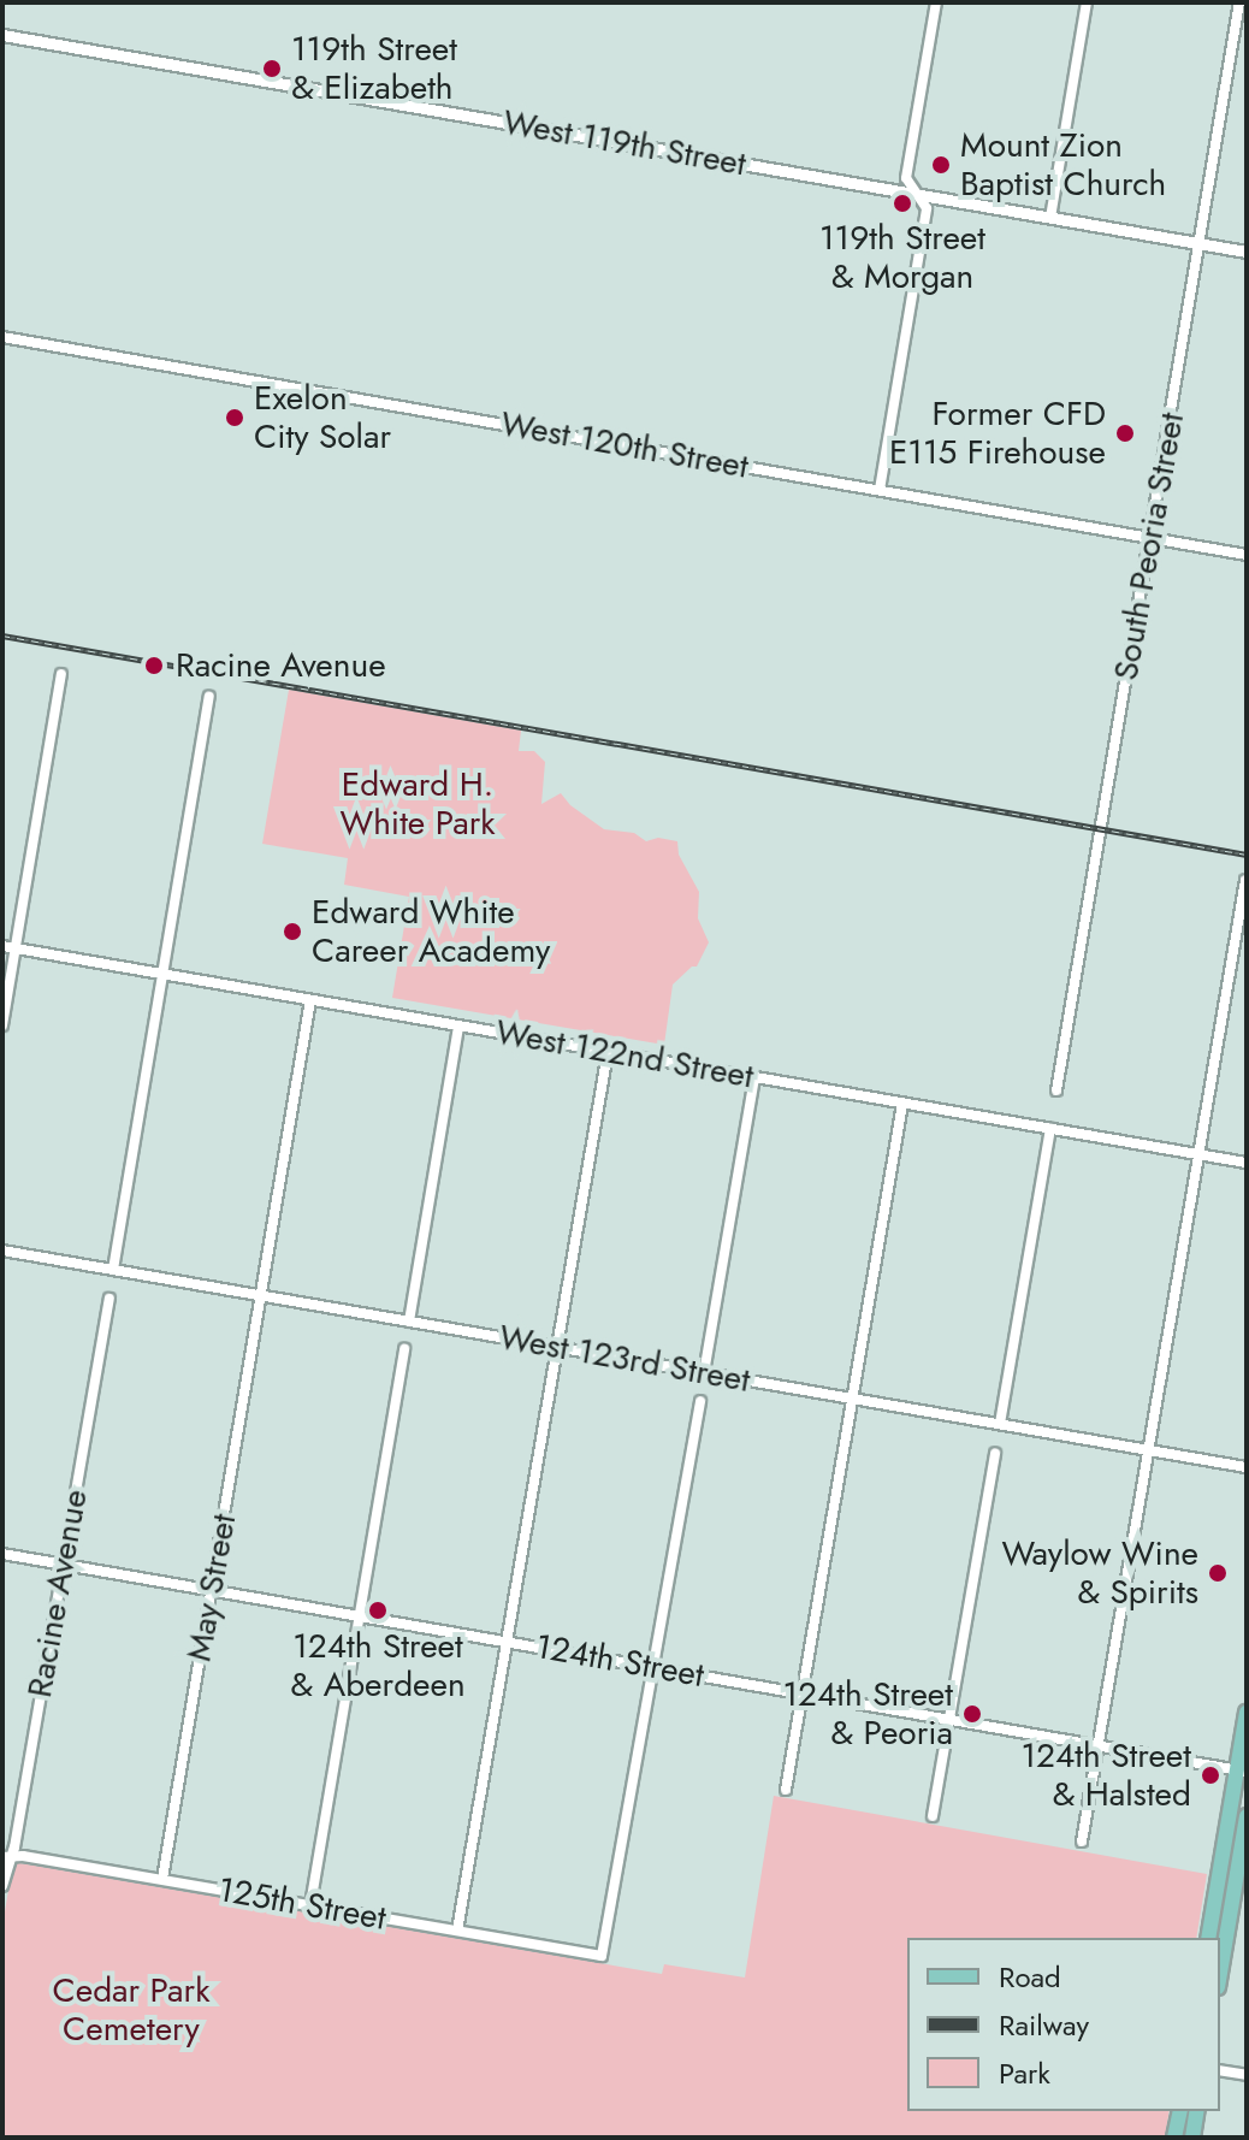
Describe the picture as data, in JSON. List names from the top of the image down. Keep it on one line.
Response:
{"streets":{"street":["West 119th Street","West 120th Street","South Peoria Street","West 122nd Street","West 123rd Street","May Street","Racine Avenue","124th Street","125th Street"]},"crossings":[["West 119th Street","South Peoria Street"],["West 120th Street","South Peoria Street"],["West 122nd Street","May Street"],["West 123rd Street","May Street"],["May Street","124th Street"],["May Street","125th Street"],["Racine Avenue","124th Street"],["Racine Avenue","125th Street"],["124th Street","125th Street"]],"parks":["Edward H. White Park","Cedar Park Cemetery"],"places":["119th Street & Elizabeth","Mount Zion Baptist Church","119th Street & Morgan","Exelon City Solar","Former CFD E115 Firehouse","Racine Avenue","Edward White Career Academy","Waylow Wine & Spirits","124th Street & Aberdeen","124th Street & Peoria","124th Street & Halsted"],"legend":["Road","Railway","Park"]}
